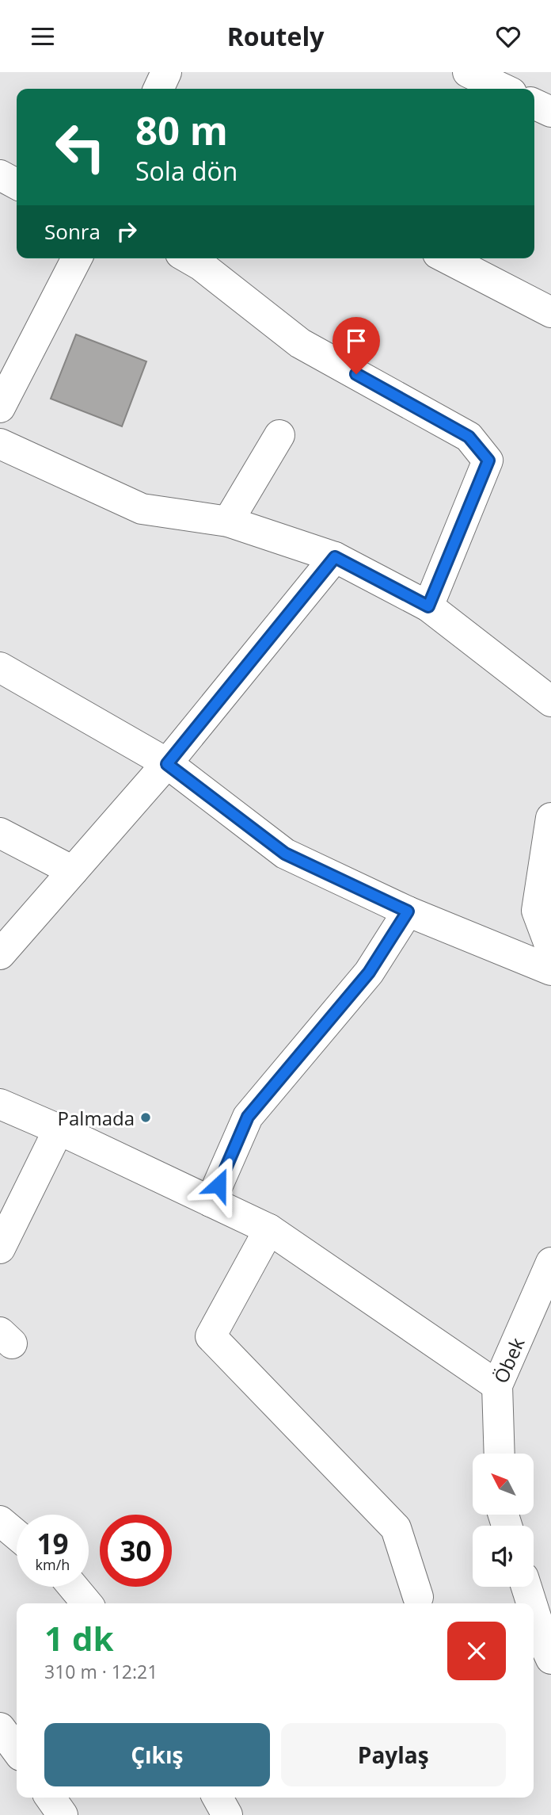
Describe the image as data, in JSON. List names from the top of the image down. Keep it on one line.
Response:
{"streets":{"street":["Öbek"]},"places":["Palmada"],"north":"top left","page":{"header":"Routely","turn":["80 m","Sola dön"],"then":"Sonra","speed":"19 km/h","limit":"30","heading":["1 dk","310 m · 12:21"],"buttons":["Çıkış","Paylaş"]}}
